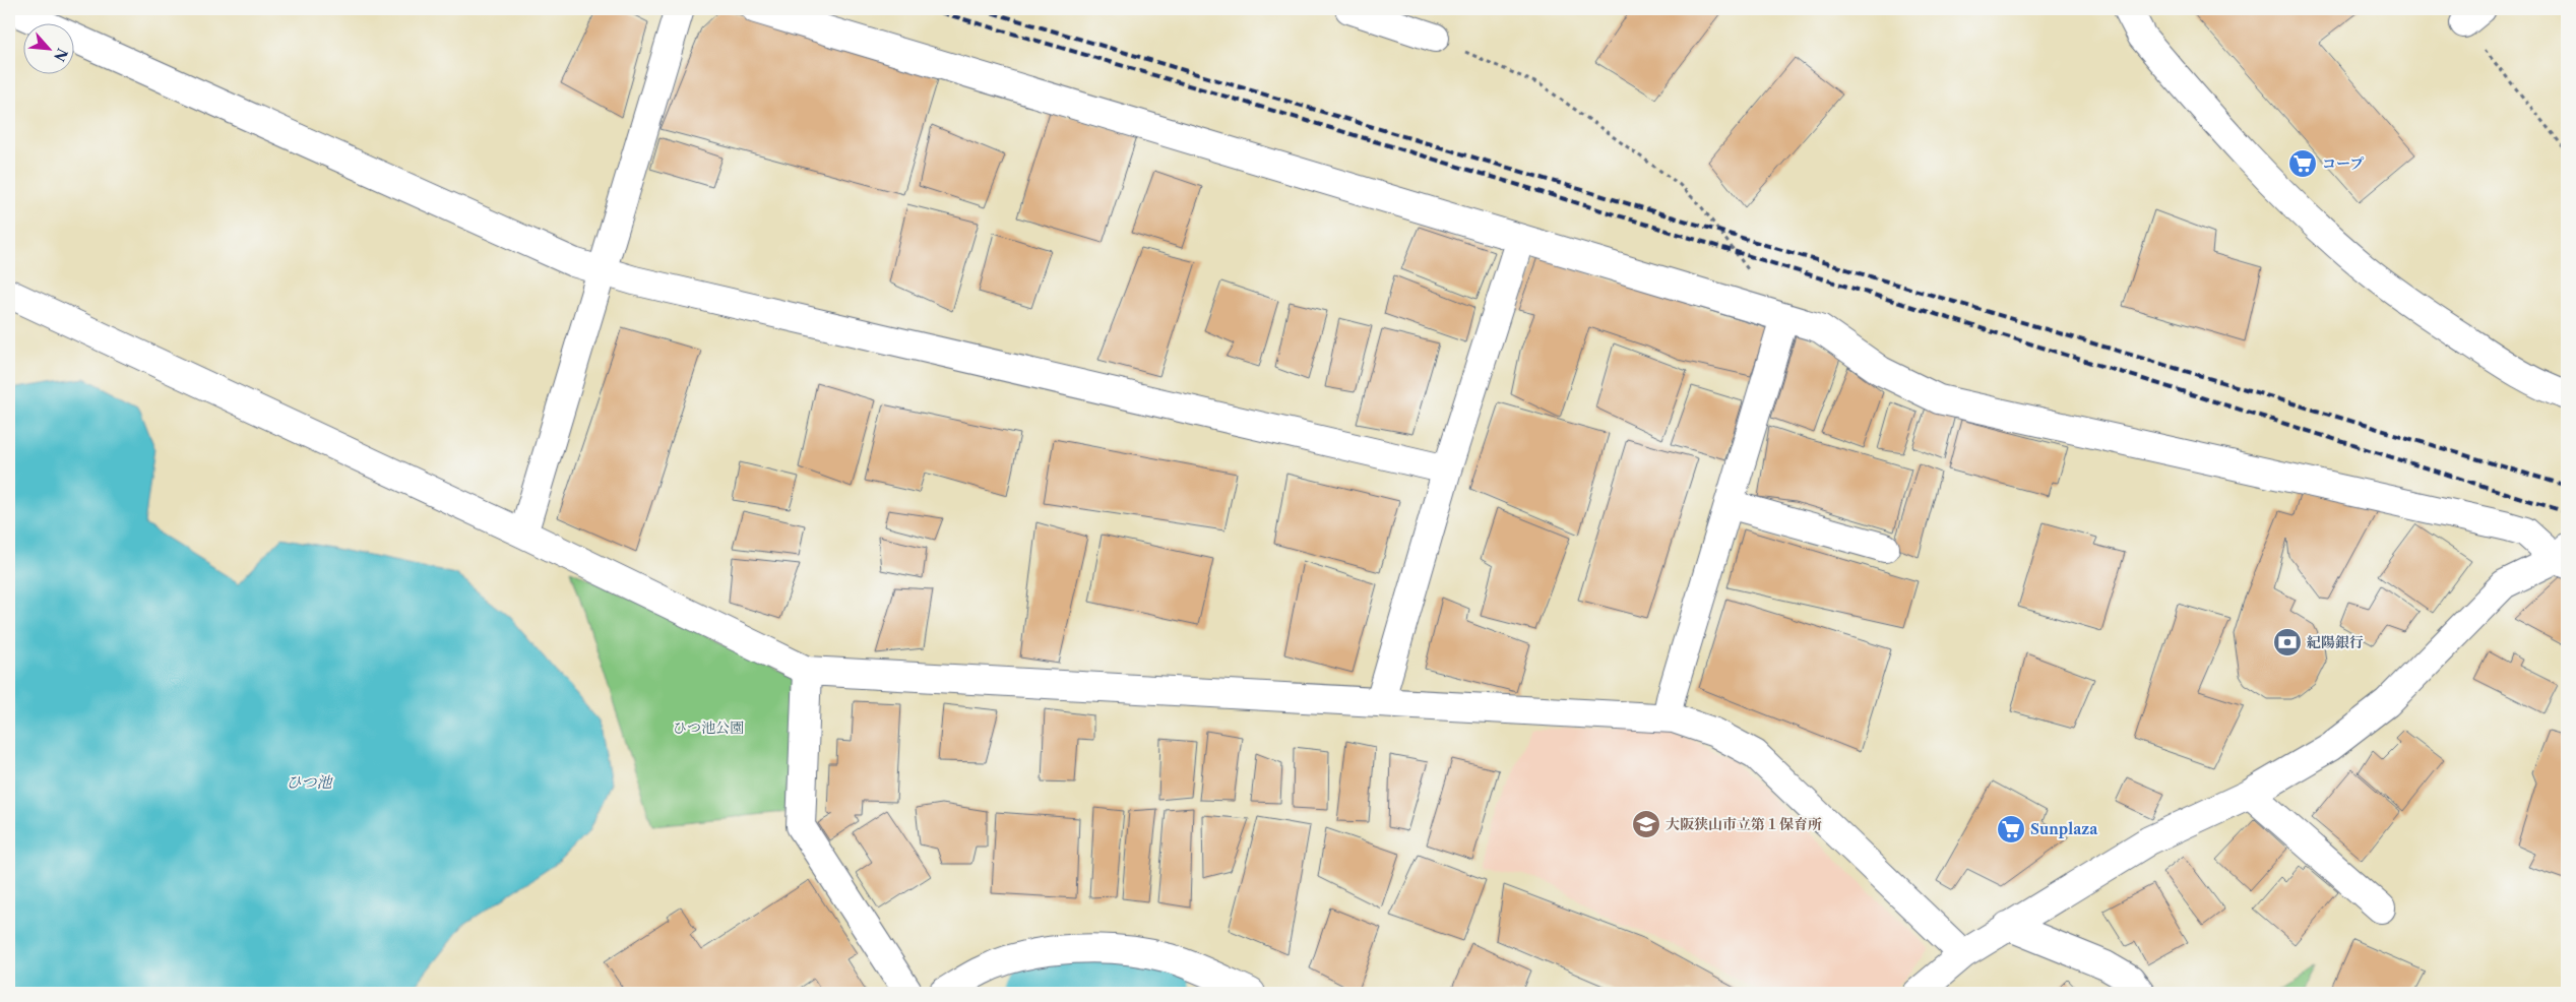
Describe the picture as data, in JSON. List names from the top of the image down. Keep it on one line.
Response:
{"water":["ひつ池"],"parks":["ひつ池公園"],"places":{"supermarket":["コープ","Sunplaza"],"bank":["紀陽銀行"],"school or university":["大阪狭山市立第１保育所"]},"north":"bottom right"}
